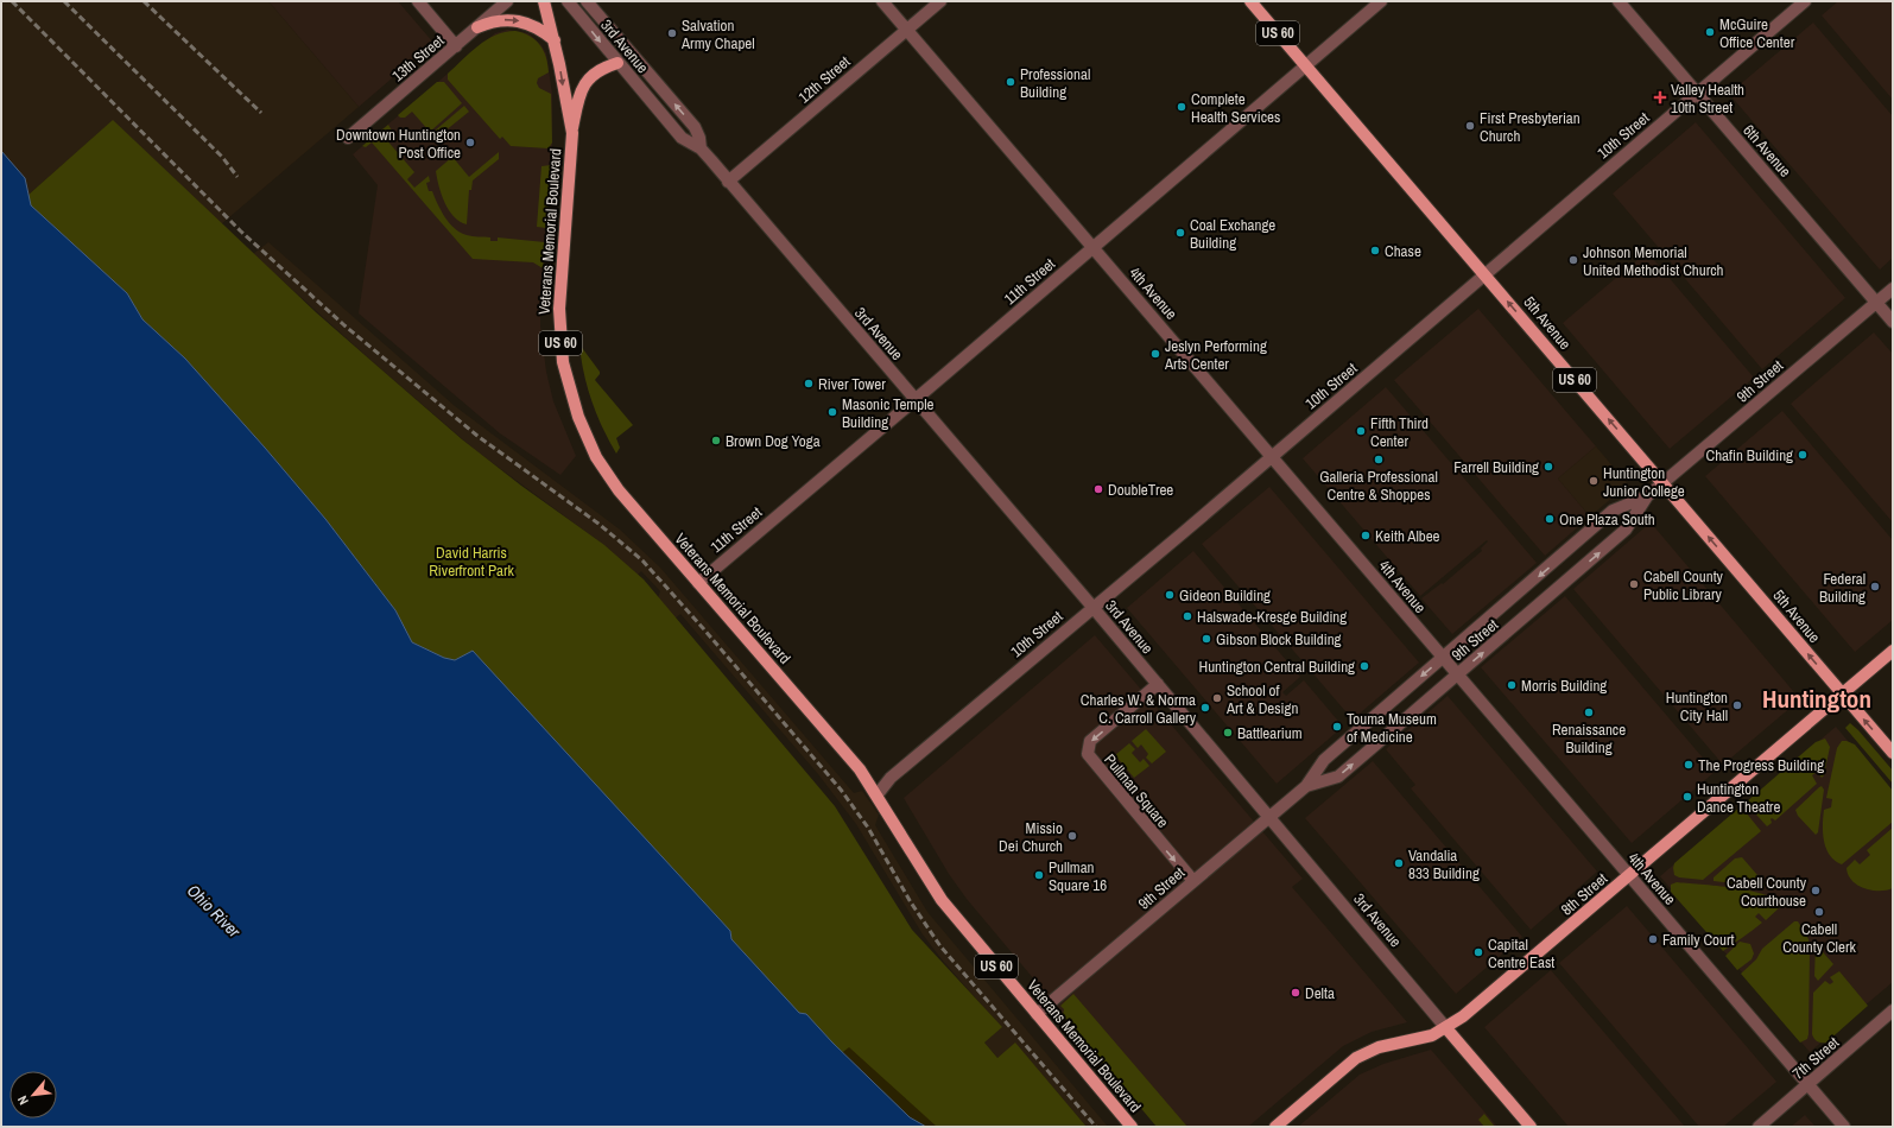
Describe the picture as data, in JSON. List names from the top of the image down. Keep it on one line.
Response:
{"streets":{"main road":["US 60","3rd Avenue","Veterans Memorial Boulevard","5th Avenue","8th Street"],"street":["13th Street","12th Street","10th Street","6th Avenue","11th Street","4th Avenue","9th Street","Pullman Square","7th Street"]},"crossings":[["3rd Avenue","12th Street"],["3rd Avenue","10th Street"],["3rd Avenue","11th Street"],["3rd Avenue","9th Street"],["3rd Avenue","Pullman Square"],["3rd Avenue","8th Street"],["12th Street","4th Avenue"],["10th Street","6th Avenue"],["10th Street","Veterans Memorial Boulevard"],["10th Street","4th Avenue"],["10th Street","5th Avenue"],["6th Avenue","9th Street"],["Veterans Memorial Boulevard","11th Street"],["Veterans Memorial Boulevard","9th Street"],["11th Street","4th Avenue"],["11th Street","5th Avenue"],["4th Avenue","9th Street"],["4th Avenue","8th Street"],["4th Avenue","7th Street"],["5th Avenue","9th Street"],["5th Avenue","8th Street"],["9th Street","Pullman Square"]],"one_way":["5th Avenue"],"districts":["Huntington"],"water":["Ohio River"],"parks":["David Harris Riverfront Park"],"places":{"other":["McGuire Office Center","Salvation Army Chapel","Professional Building","Complete Health Services","First Presbyterian Church","Downtown Huntington Post Office","Coal Exchange Building","Chase","Johnson Memorial United Methodist Church","Jeslyn Performing Arts Center","River Tower","Masonic Temple Building","Fifth Third Center","Brown Dog Yoga","Chafin Building","Galleria Professional Centre & Shoppes","Farrell Building","Huntington Junior College","DoubleTree","One Plaza South","Keith Albee","Cabell County Public Library","Federal Building","Gideon Building","Halswade-Kresge Building","Gibson Block Building","Huntington Central Building","Morris Building","School of Art & Design","Huntington City Hall","Charles W. & Norma C. Carroll Gallery","Renaissance Building","Touma Museum of Medicine","Battlearium","The Progress Building","Huntington Dance Theatre","Missio Dei Church","Vandalia 833 Building","Pullman Square 16","Cabell County Courthouse","Cabell County Clerk","Family Court","Capital Centre East","Delta"],"health":["Valley Health 10th Street"]},"north":"bottom left"}
